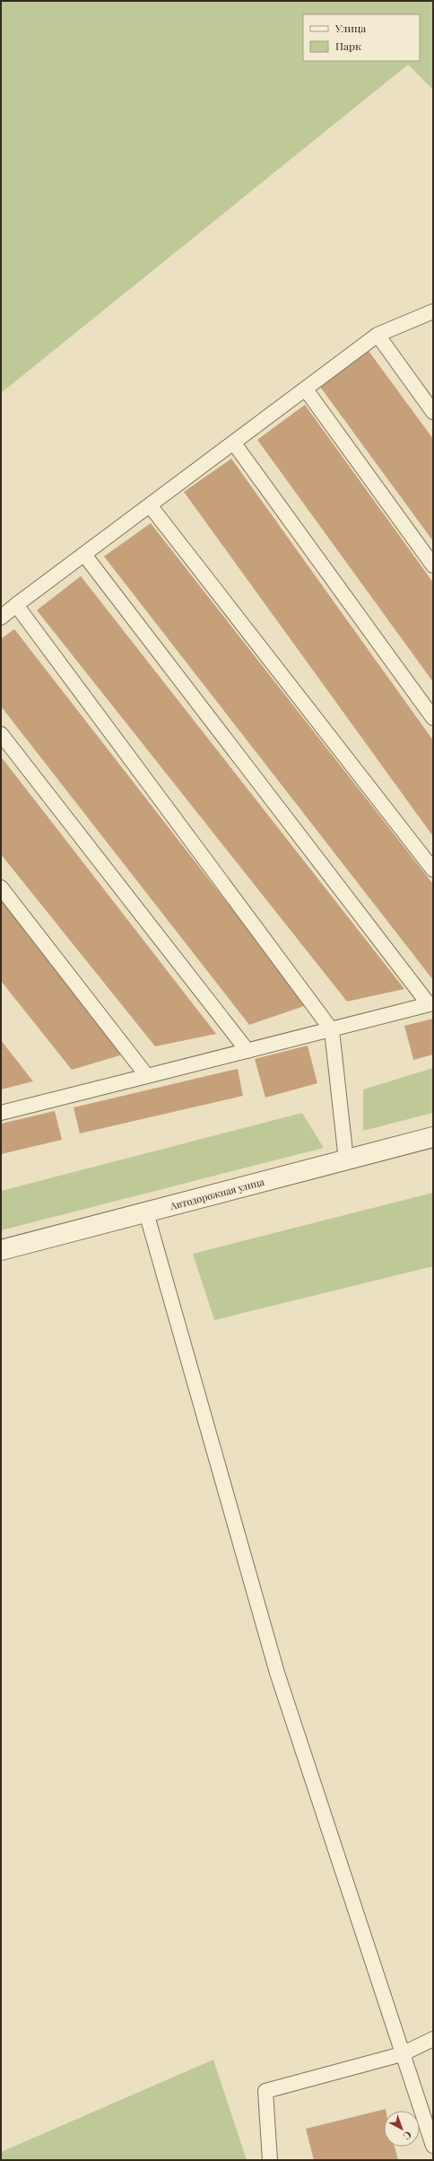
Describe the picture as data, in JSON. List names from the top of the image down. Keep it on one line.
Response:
{"streets":{"street":["Автодорожная улица"]},"legend":["Улица","Парк"],"north":"bottom right"}
